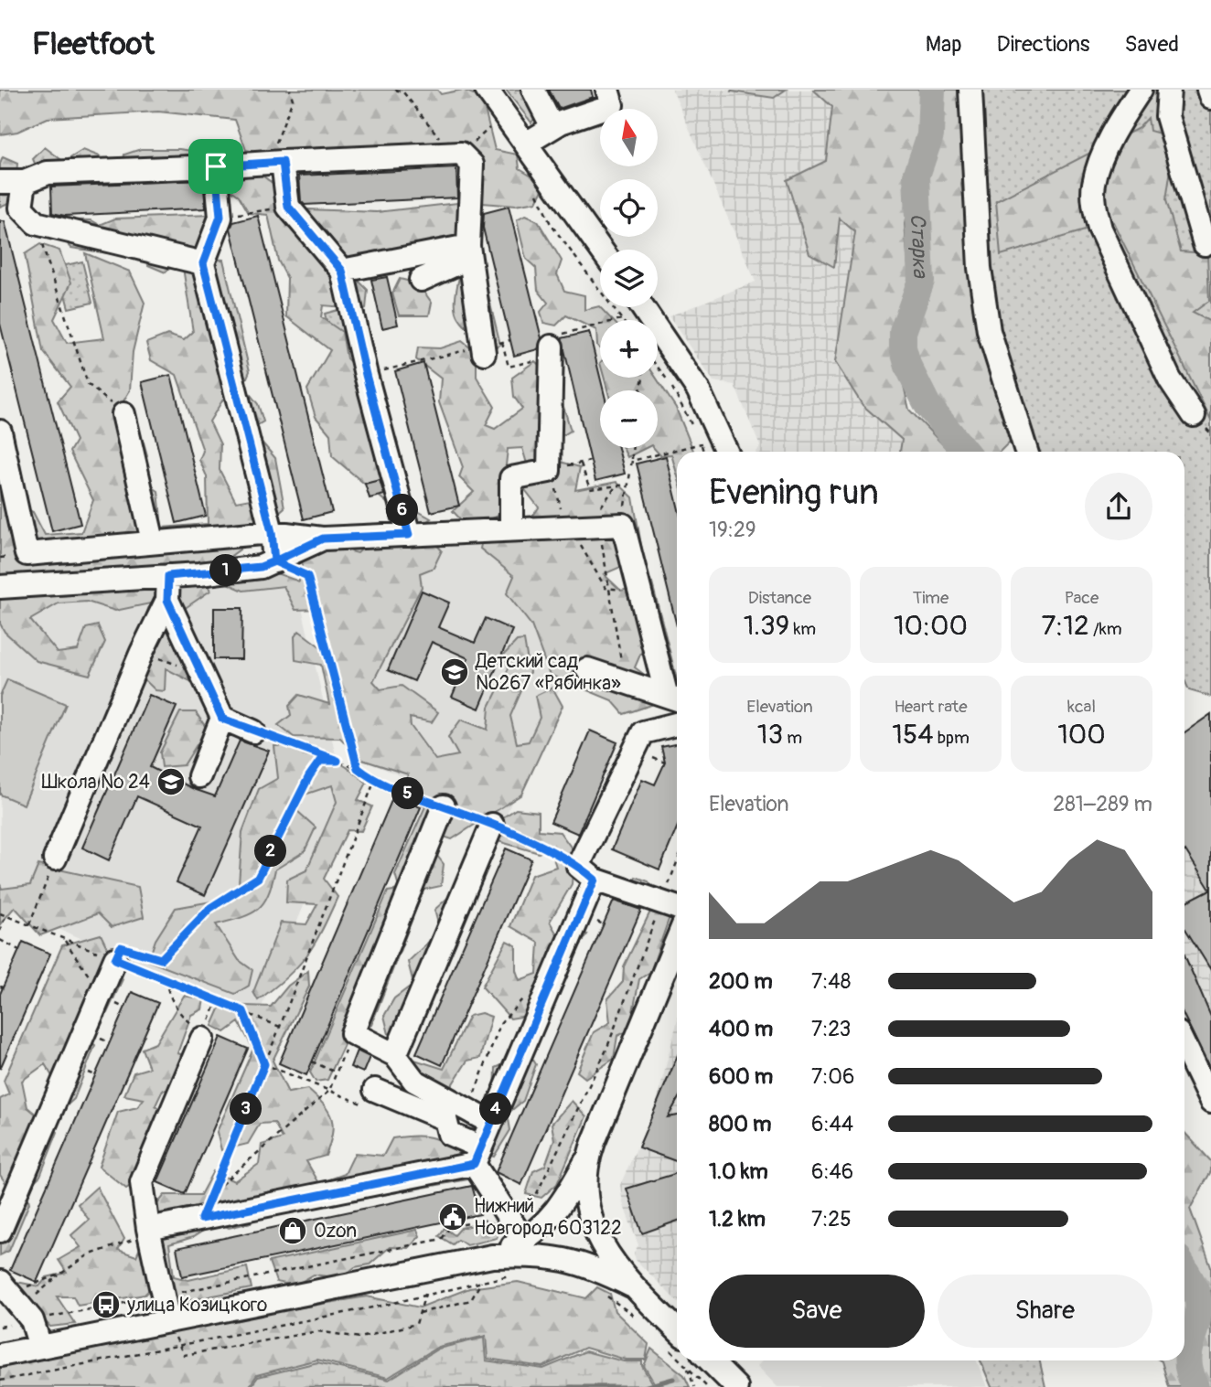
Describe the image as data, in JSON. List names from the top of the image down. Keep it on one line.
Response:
{"water":["Старка"],"places":{"school or university":["Детский сад №267 «Рябинка»","Школа № 24"],"public building":["Нижний Новгород 603122"],"shop":["Ozon"],"bus stop":["улица Козицкого"]},"north":"top","page":{"header":"Fleetfoot","nav":["Map","Directions","Saved"],"map_buttons":["+","−"],"heading":["Evening run","19:29"],"pins":["6","1","5","2","3","4"],"stats":[["Distance","1.39 km"],["Time","10:00"],["Pace","7:12 /km"],["Elevation","13 m"],["Heart rate","154 bpm"],["kcal","100"]],"chart":["Elevation","281–289 m"],"list":[{"name":"200 m","note":"7:48"},{"name":"400 m","note":"7:23"},{"name":"600 m","note":"7:06"},{"name":"800 m","note":"6:44"},{"name":"1.0 km","note":"6:46"},{"name":"1.2 km","note":"7:25"}],"buttons":["Save","Share"]}}
